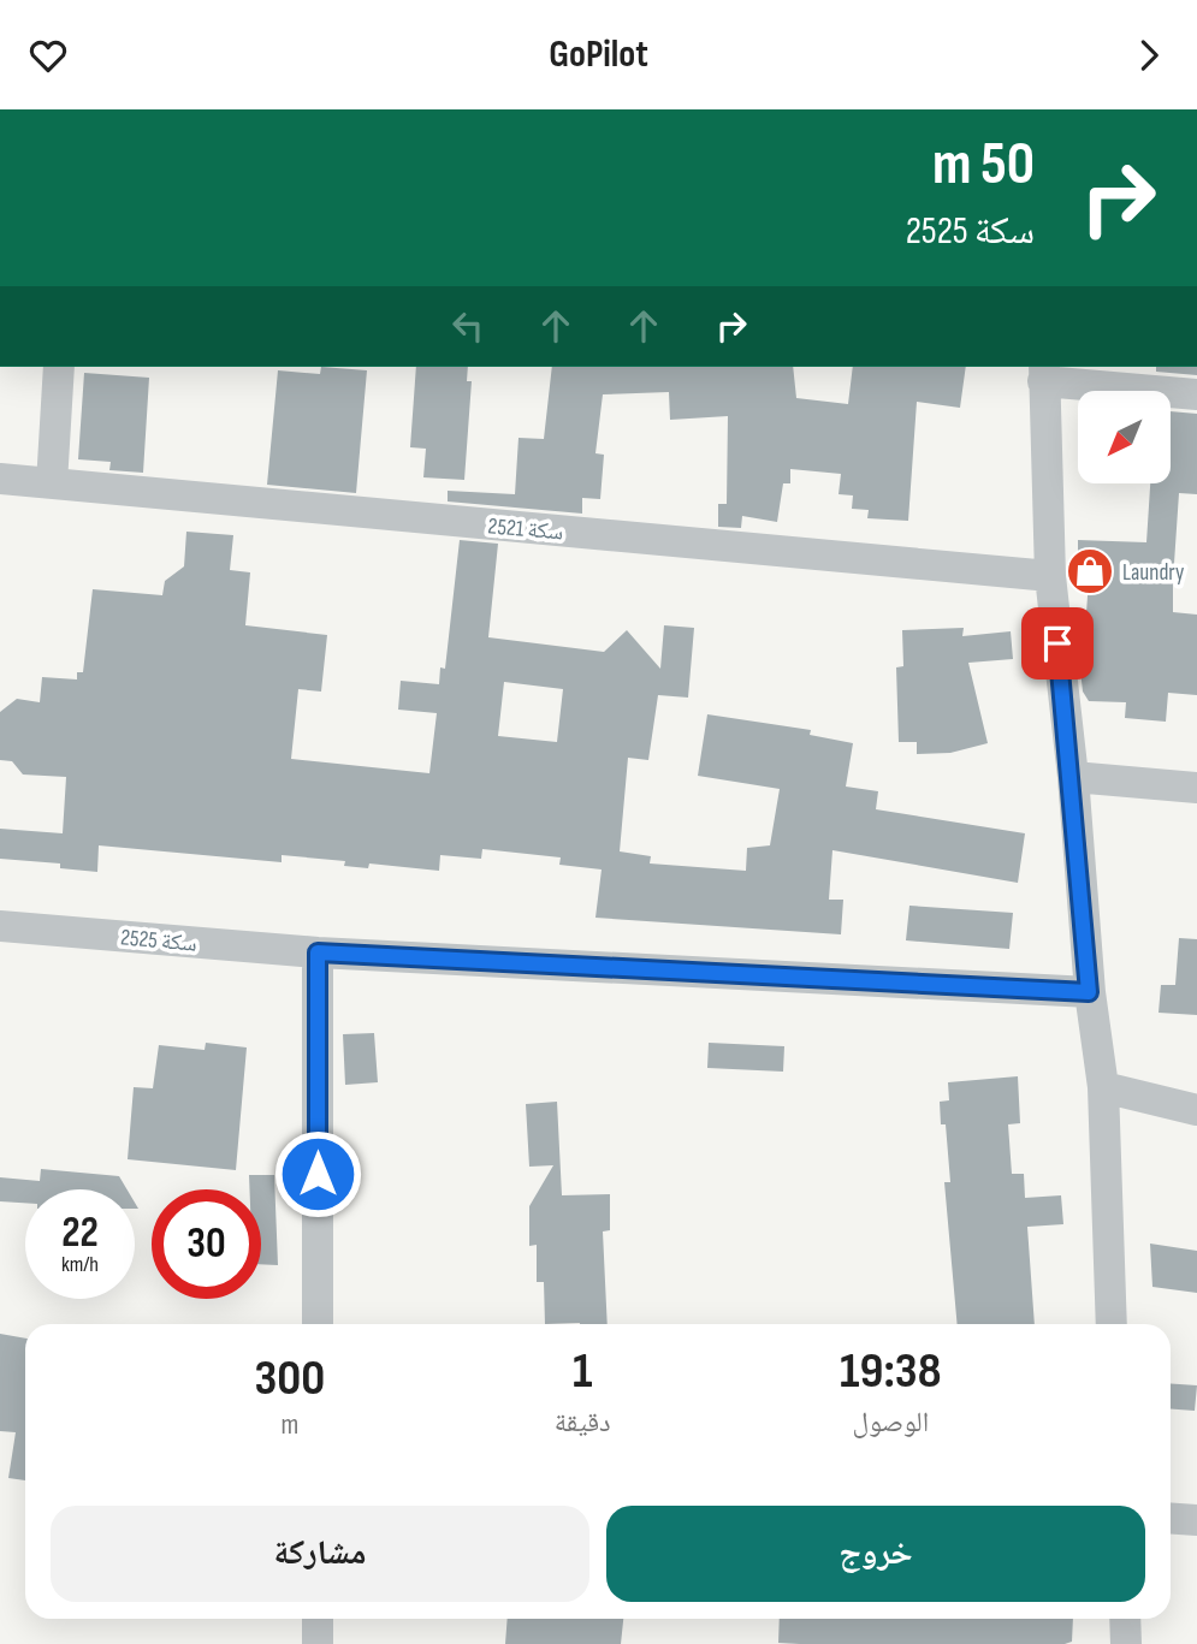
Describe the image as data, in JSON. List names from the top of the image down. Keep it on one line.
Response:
{"streets":{"street":["سكة 2521","سكة 2525"]},"places":{"shop":["Laundry"]},"north":"bottom left","page":{"header":"GoPilot","turn":["50 m","سكة 2525"],"speed":"22 km/h","limit":"30","eta":["19:38","الوصول","1","دقيقة","300","m"],"buttons":["خروج","مشاركة"]}}
